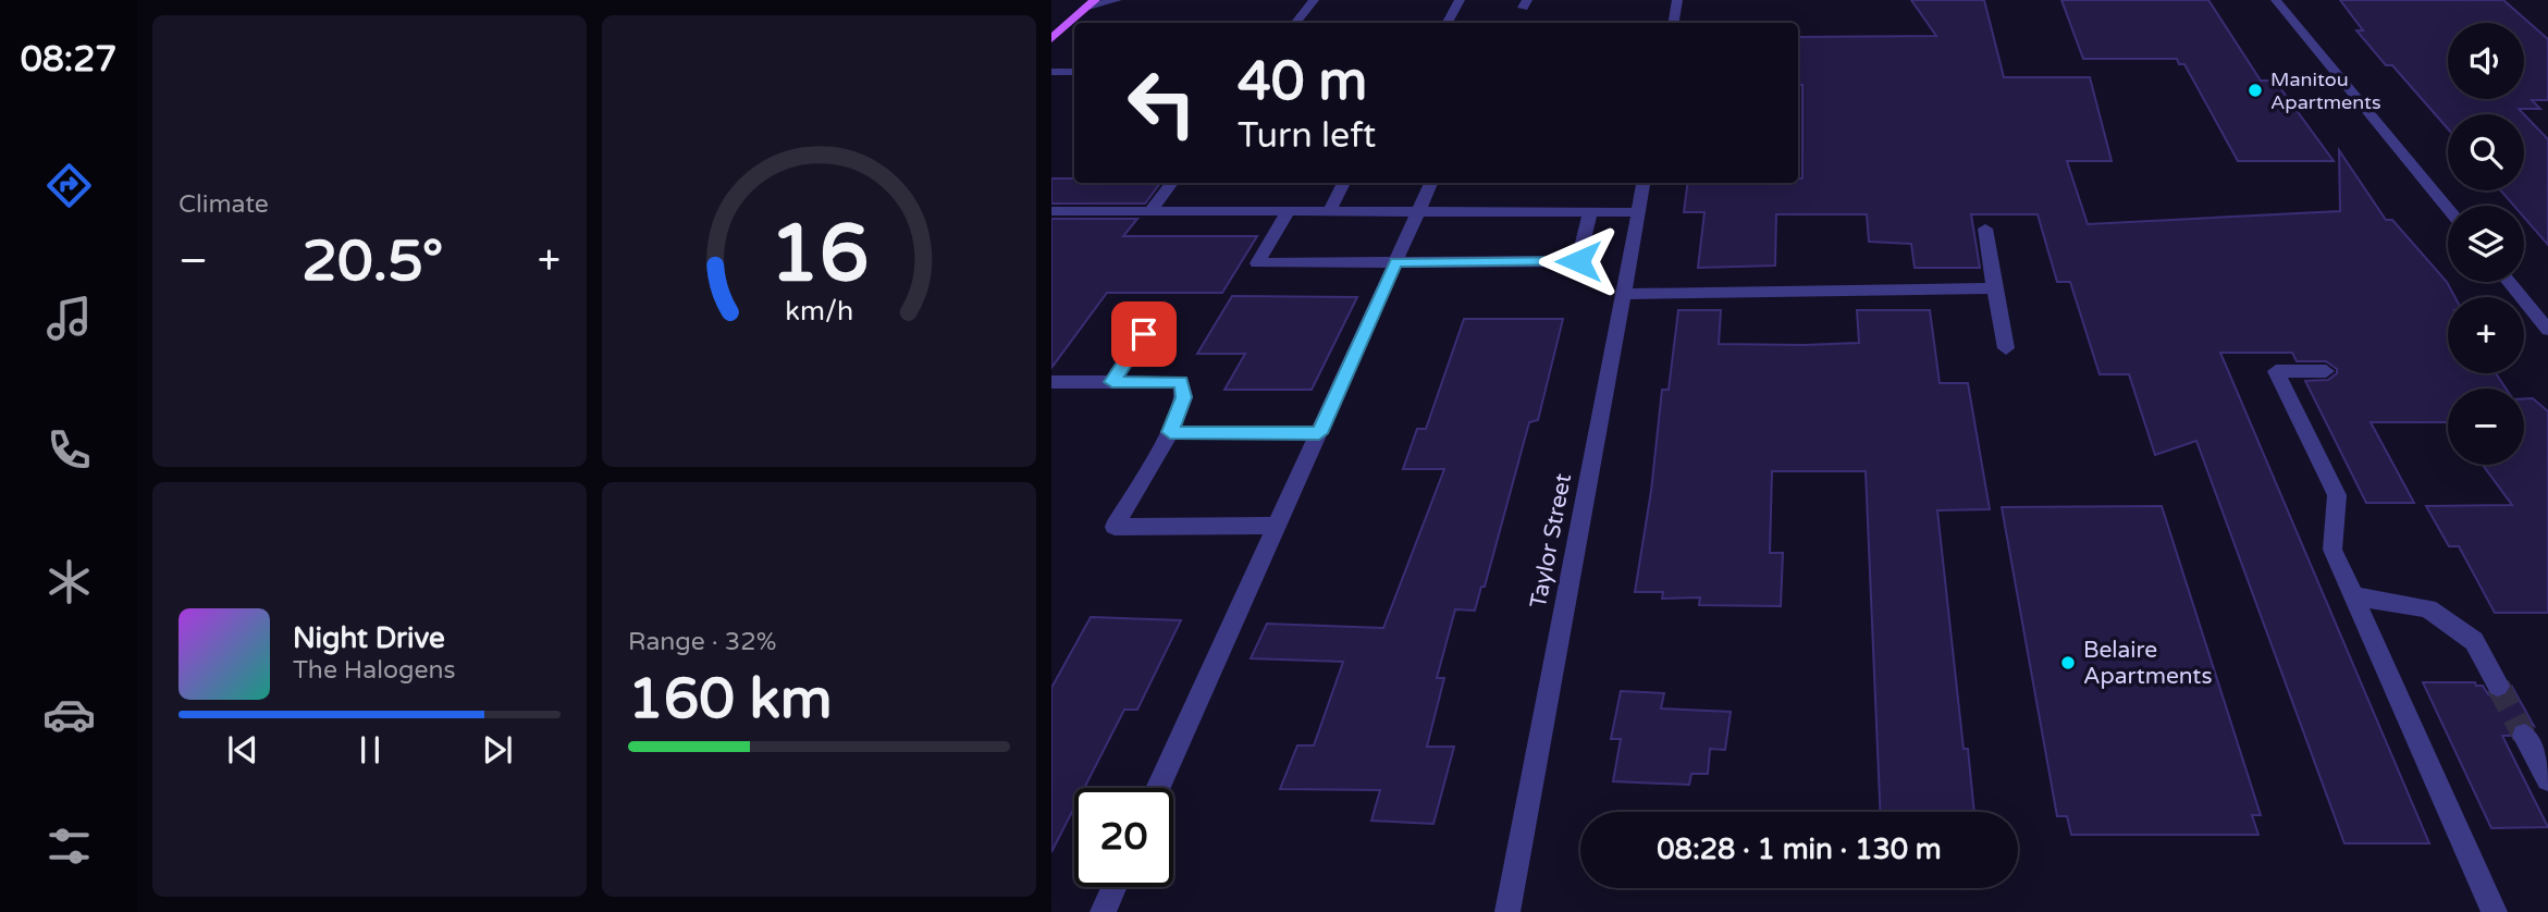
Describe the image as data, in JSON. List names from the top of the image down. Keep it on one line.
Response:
{"streets":{"street":["Taylor Street"]},"places":["Manitou Apartments","Belaire Apartments"],"page":{"tabs":"08:27","tile":["Climate",["Range · 32%","160 km"]],"map_buttons":["+","−"],"turn":["40 m","Turn left"],"heat":["−","20.5°","+"],"song":["Night Drive","The Halogens"],"limit":"20","trip":"08:28 · 1 min · 130 m","gauge":["16","km/h"]}}
